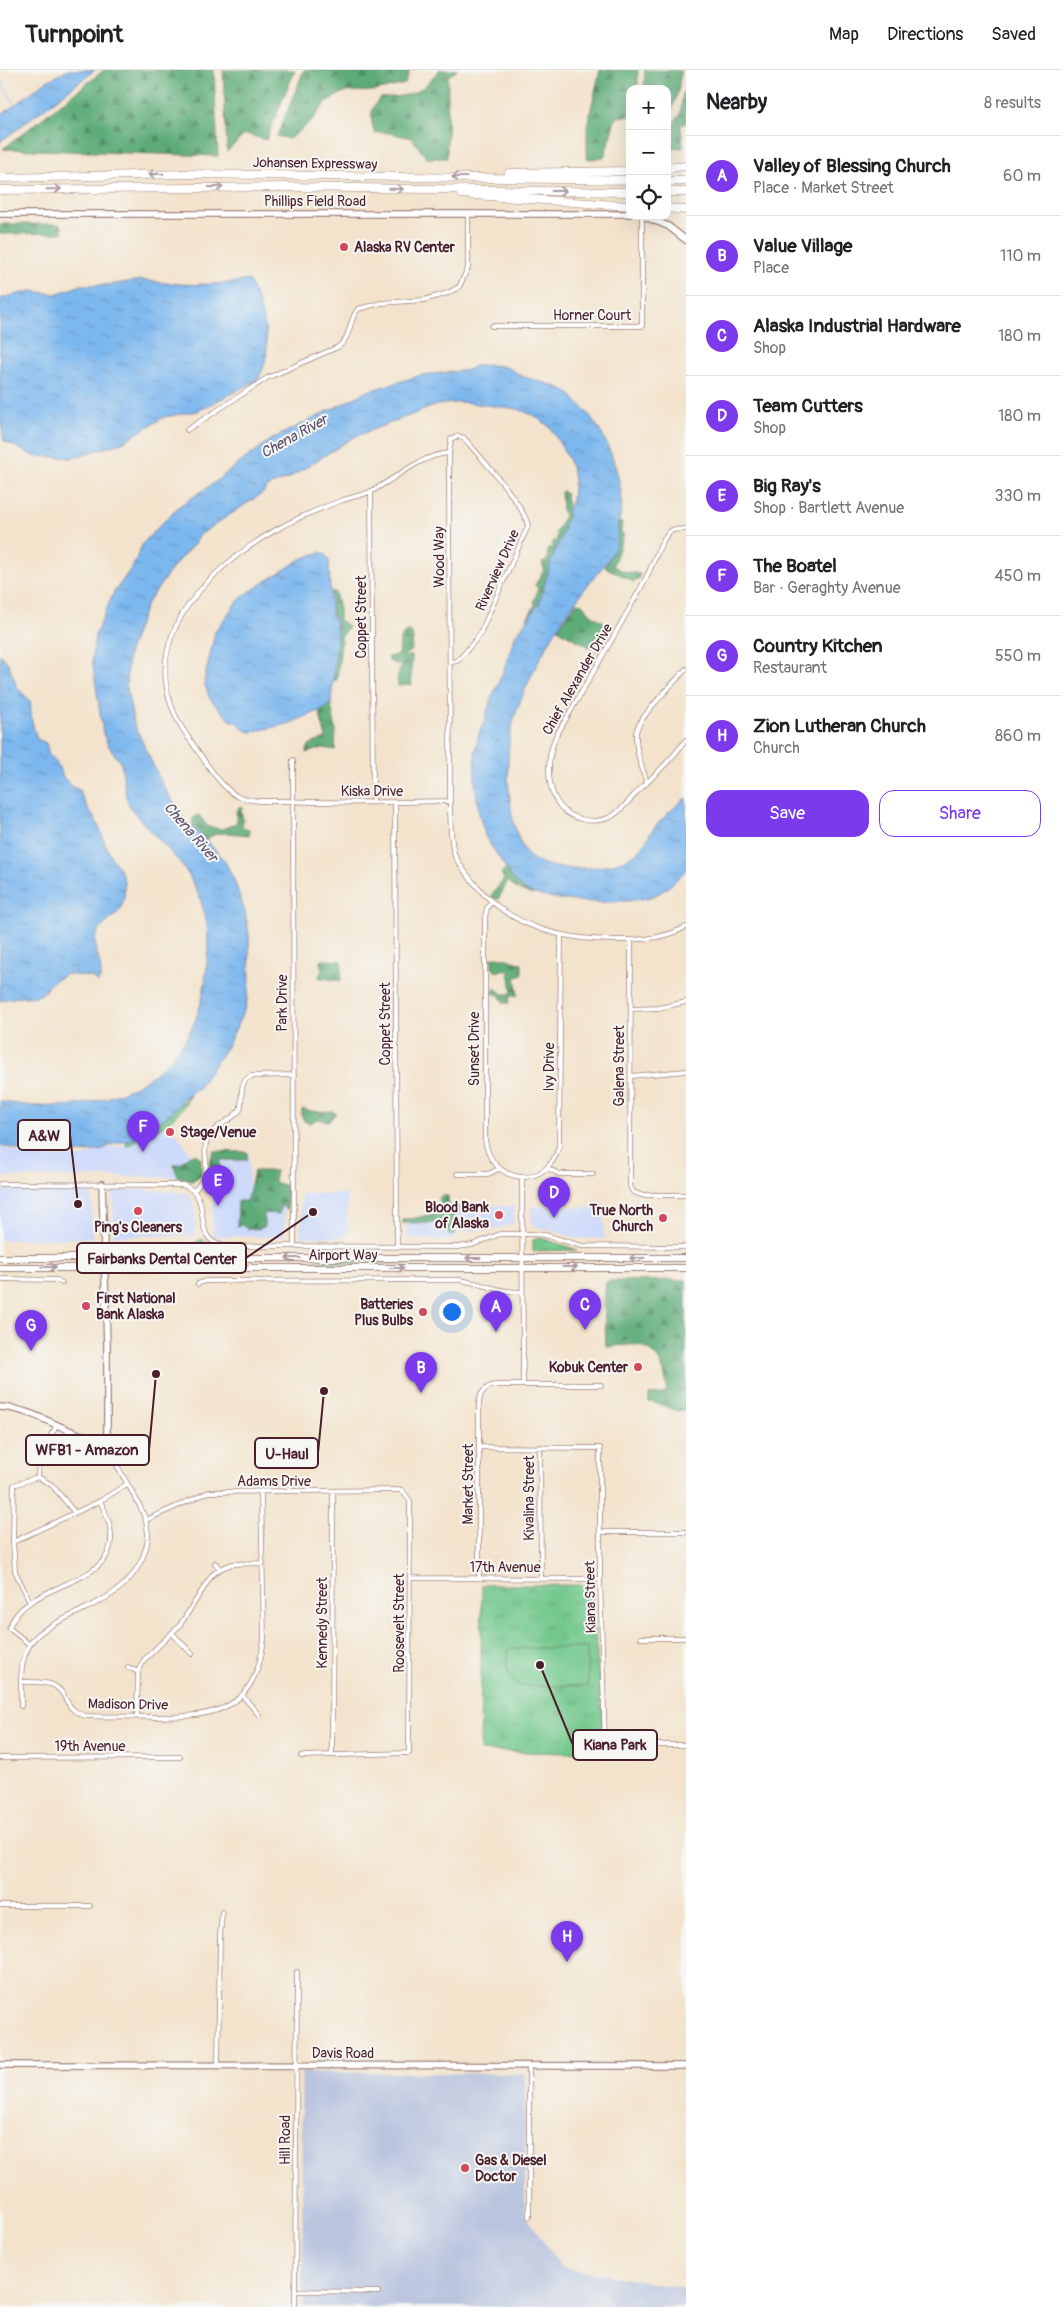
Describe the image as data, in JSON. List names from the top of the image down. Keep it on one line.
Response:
{"streets":{"highway":["Johansen Expressway"],"main road":["Airport Way"],"street":["Phillips Field Road","Horner Court","Wood Way","Riverview Drive","Coppet Street","Chief Alexander Drive","Kiska Drive","Park Drive","Sunset Drive","Galena Street","Ivy Drive","Adams Drive","Market Street","Kivalina Street","17th Avenue","Kiana Street","Kennedy Street","Roosevelt Street","Madison Drive","19th Avenue","Davis Road","Hill Road"]},"crossings":[["Wood Way","Riverview Drive"],["Coppet Street","Kiska Drive"],["Kiska Drive","Park Drive"],["Adams Drive","Kennedy Street"],["Adams Drive","Roosevelt Street"],["Adams Drive","Madison Drive"],["Market Street","17th Avenue"],["Kivalina Street","17th Avenue"],["Kivalina Street","Kiana Street"],["17th Avenue","Kiana Street"],["17th Avenue","Roosevelt Street"],["Kennedy Street","Roosevelt Street"],["Davis Road","Hill Road"]],"water":["Chena River"],"places":["Alaska RV Center","Stage/Venue","A&W","Ping's Cleaners","Fairbanks Dental Center","Blood Bank of Alaska","True North Church","First National Bank Alaska","Batteries Plus Bulbs","Kobuk Center","WFB1 - Amazon","U-Haul","Kiana Park","Gas & Diesel Doctor"],"page":{"header":"Turnpoint","nav":["Map","Directions","Saved"],"heading":["Nearby","8 results"],"map_buttons":["+","−"],"list":[{"mark":"A","name":"Valley of Blessing Church","note":"Place · Market Street","value":"60 m"},{"mark":"B","name":"Value Village","note":"Place","value":"110 m"},{"mark":"C","name":"Alaska Industrial Hardware","note":"Shop","value":"180 m"},{"mark":"D","name":"Team Cutters","note":"Shop","value":"180 m"},{"mark":"E","name":"Big Ray's","note":"Shop · Bartlett Avenue","value":"330 m"},{"mark":"F","name":"The Boatel","note":"Bar · Geraghty Avenue","value":"450 m"},{"mark":"G","name":"Country Kitchen","note":"Restaurant","value":"550 m"},{"mark":"H","name":"Zion Lutheran Church","note":"Church","value":"860 m"}],"buttons":["Save","Share"],"pins":["F","E","D","C","A","G","B","H"]}}
